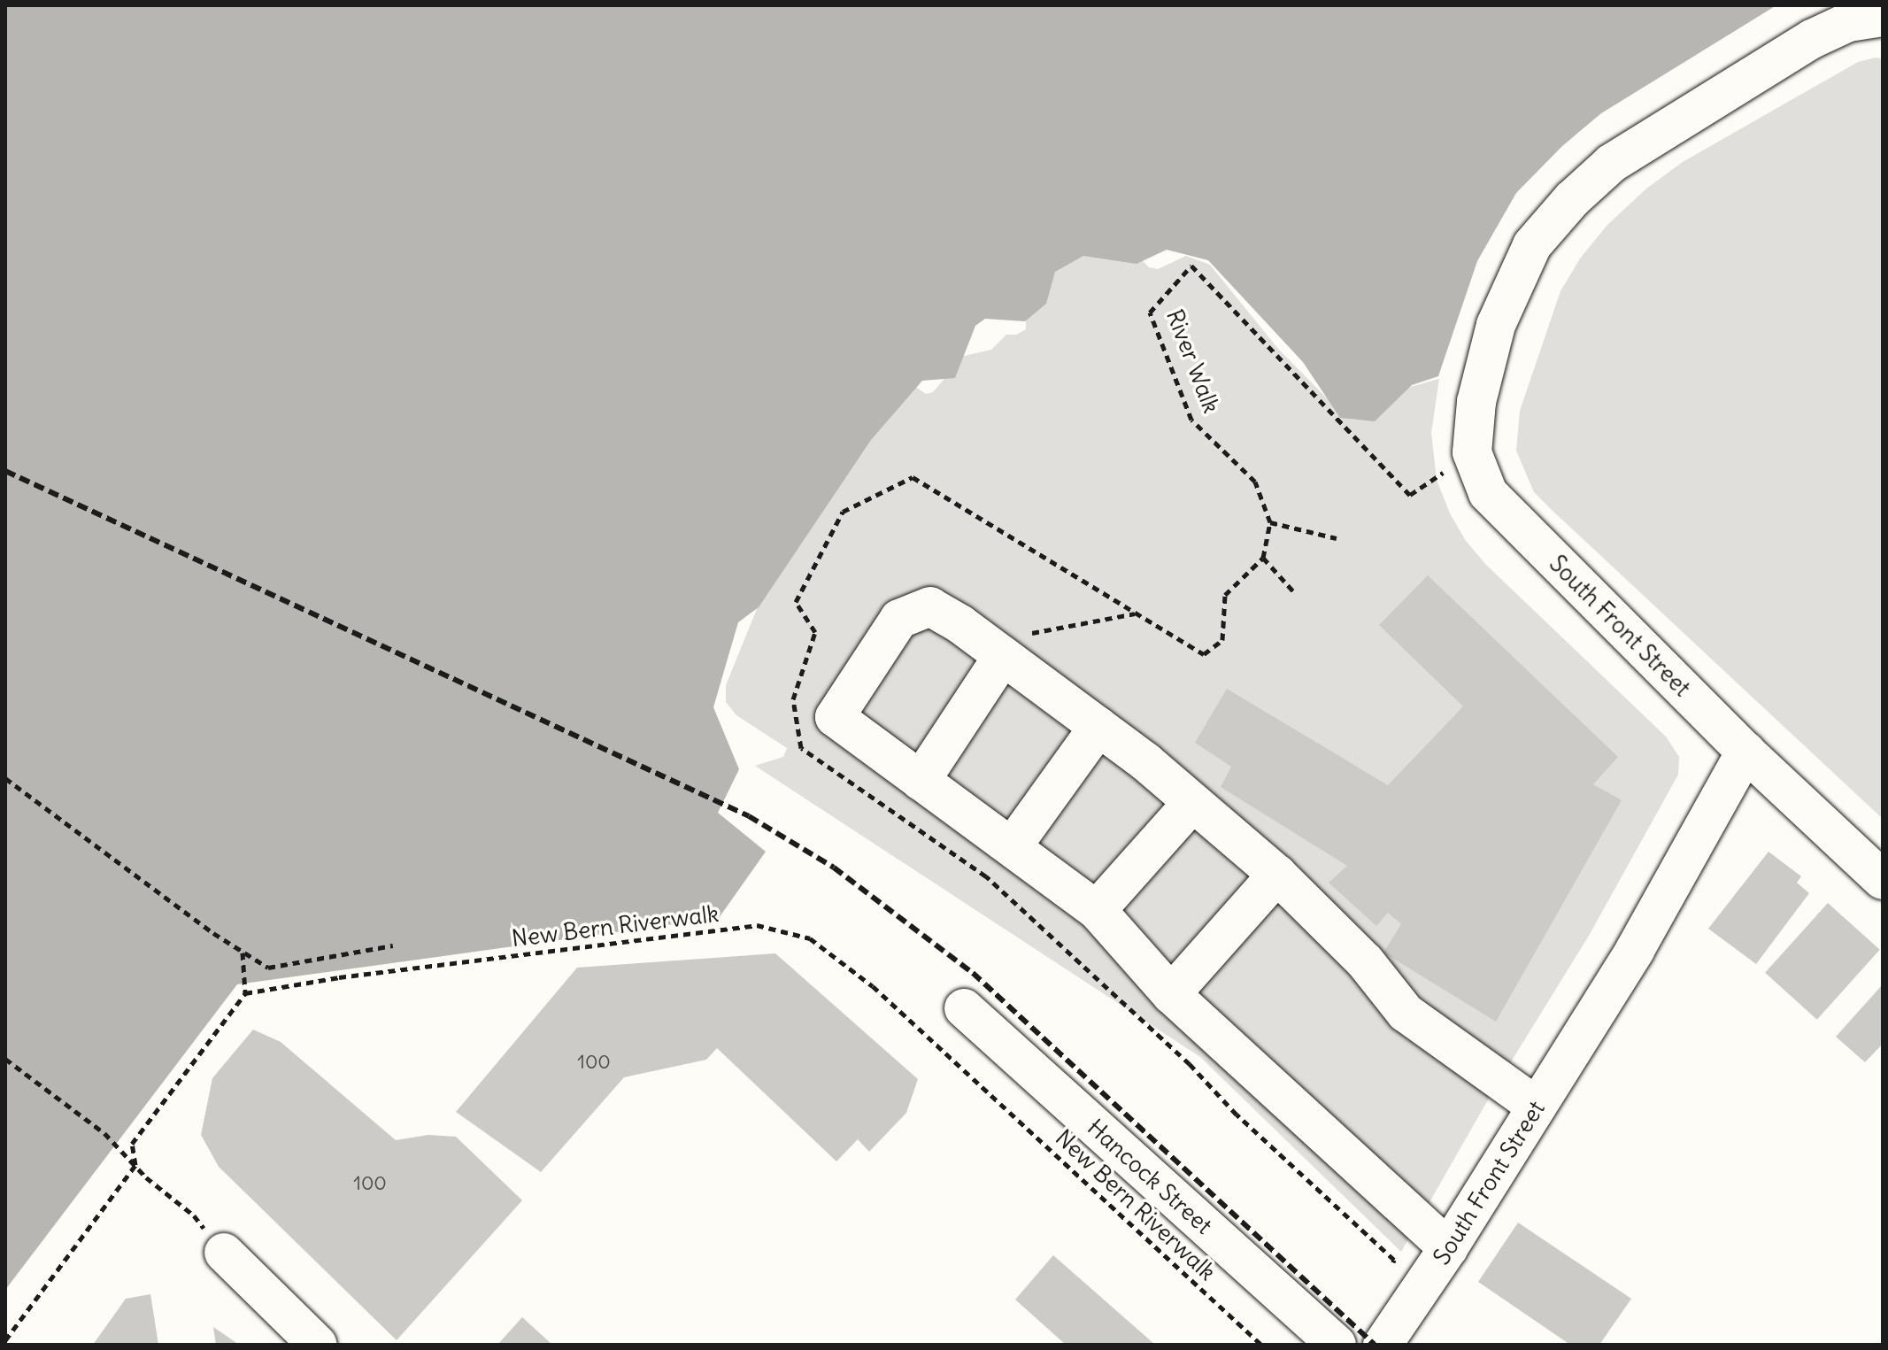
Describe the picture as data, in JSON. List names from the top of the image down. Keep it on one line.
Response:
{"streets":{"street":["South Front Street","Hancock Street"],"path":["River Walk","New Bern Riverwalk"]},"crossings":[["River Walk","South Front Street"]],"house_numbers":["100","100"]}
